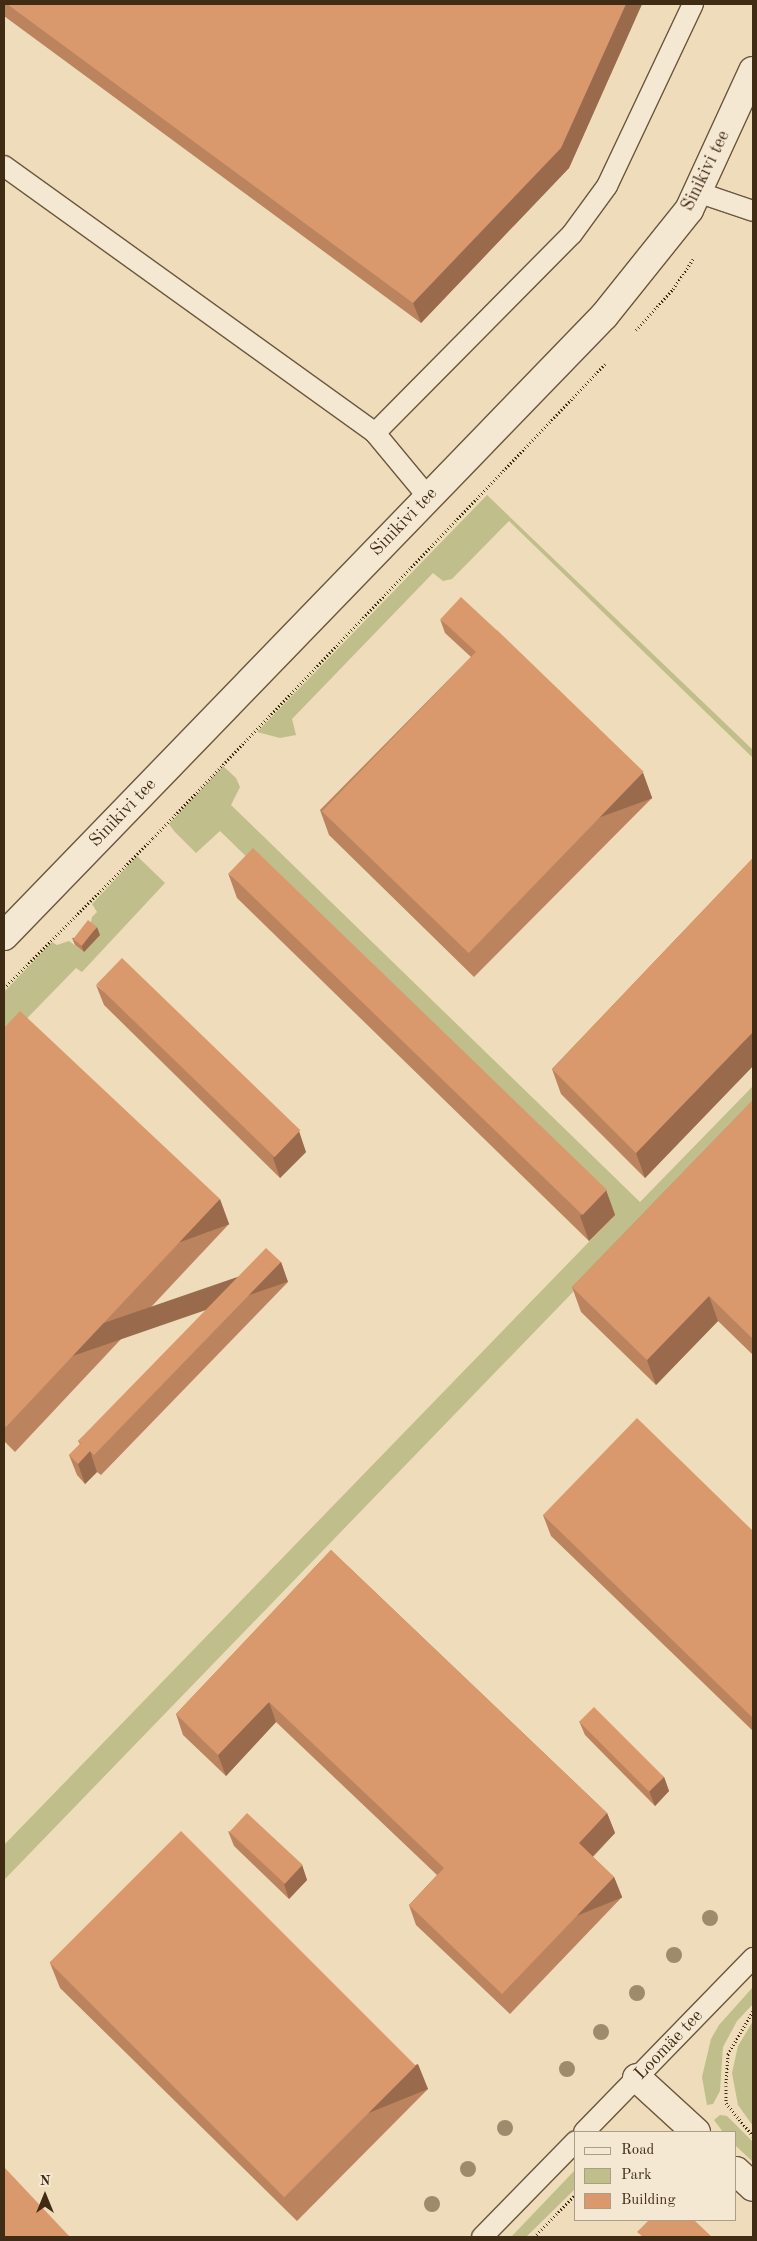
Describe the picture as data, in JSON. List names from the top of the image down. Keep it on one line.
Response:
{"streets":{"street":["Sinikivi tee"],"lane":["Loomäe tee"]},"legend":["Road","Park","Building"],"north":"top"}
